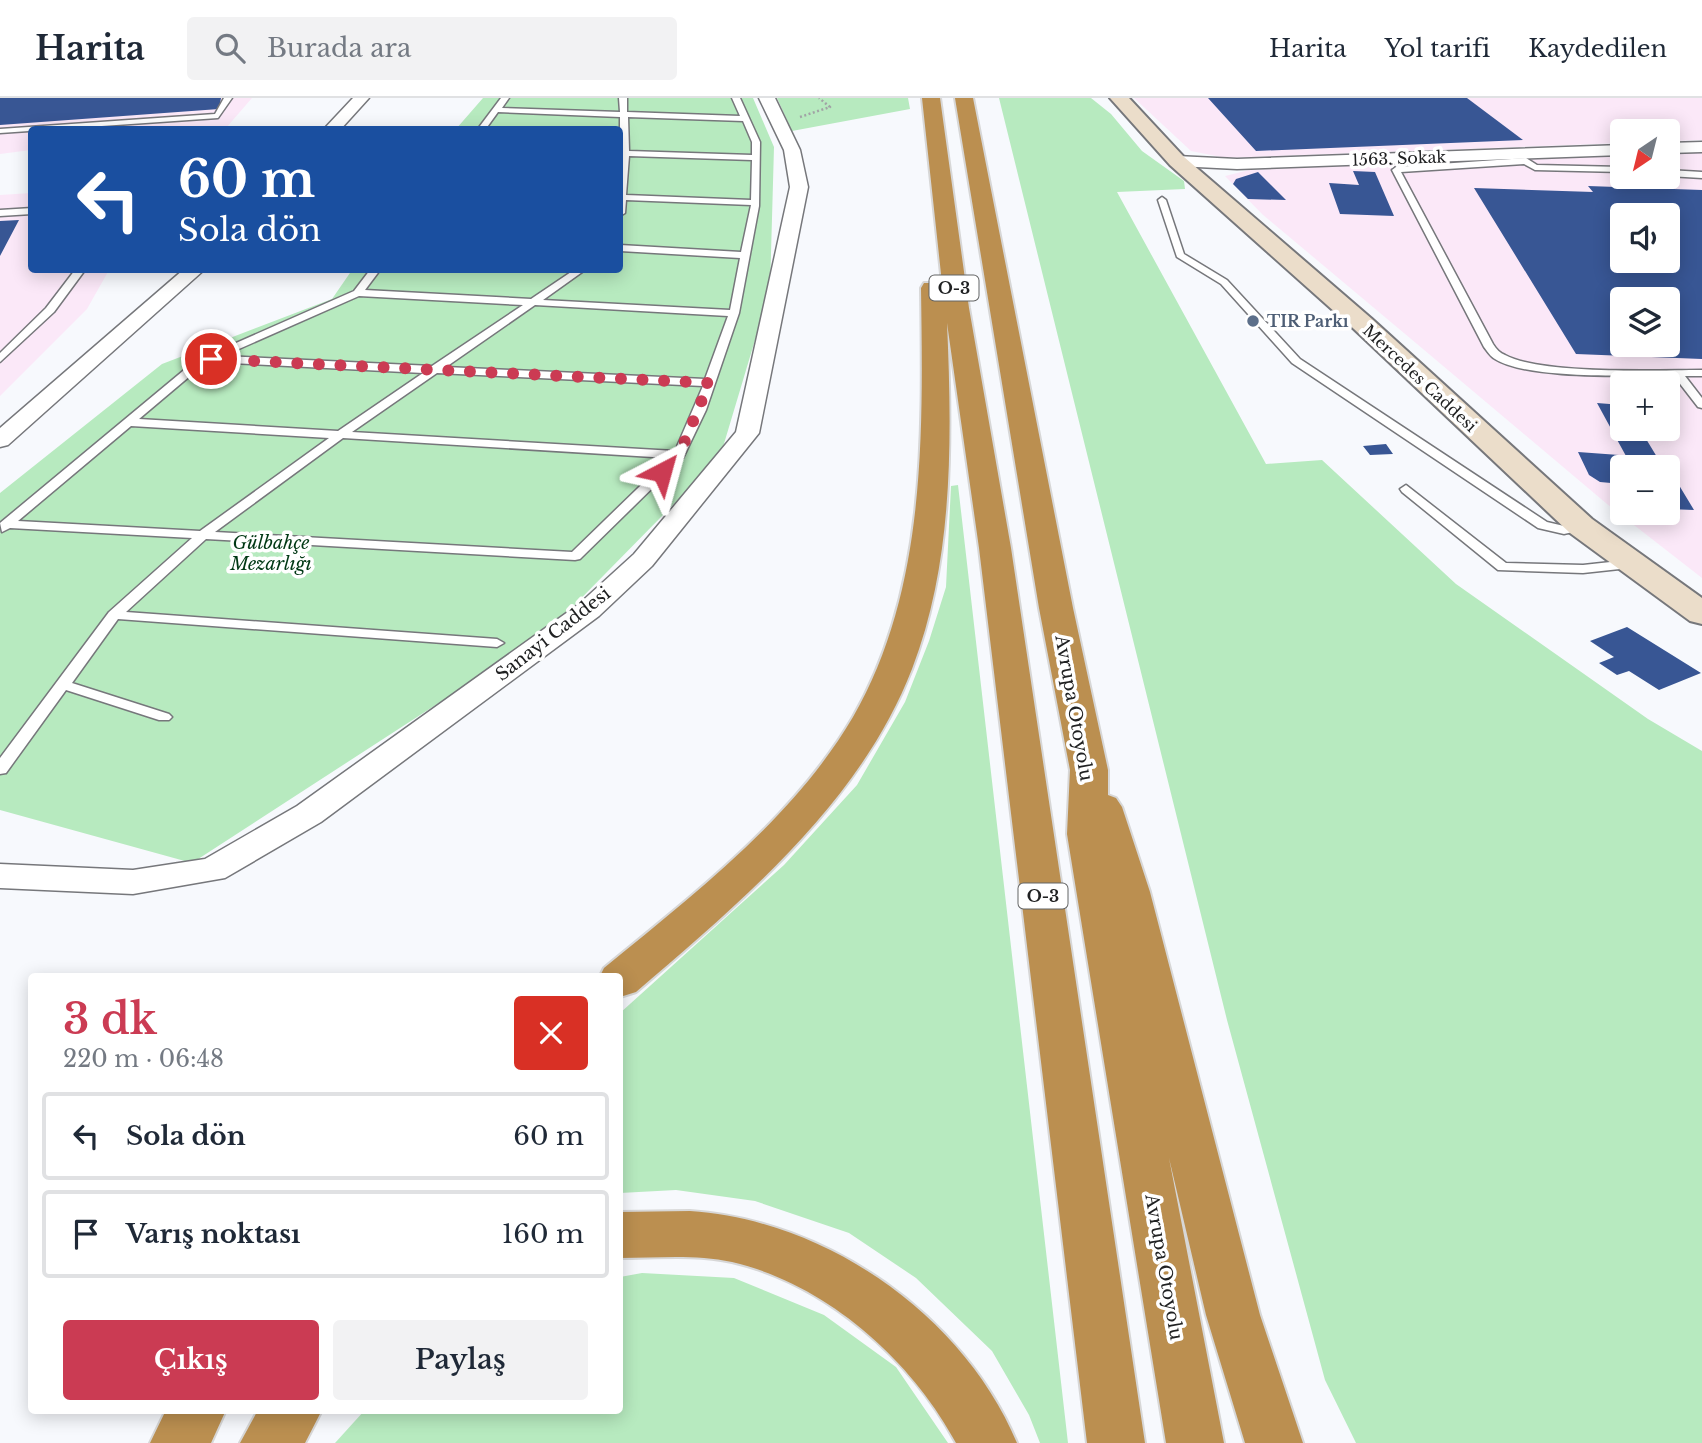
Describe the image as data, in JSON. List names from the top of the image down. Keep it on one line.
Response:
{"streets":{"highway":["O-3","Avrupa Otoyolu"],"street":["1563. Sokak","Mercedes Caddesi","Sanayi Caddesi"]},"crossings":[["1563. Sokak","Mercedes Caddesi"]],"parks":["Gülbahçe Mezarlığı"],"places":["TIR Parkı"],"north":"bottom left","page":{"header":"Harita","search":"Burada ara","nav":["Harita","Yol tarifi","Kaydedilen"],"map_buttons":["+","−"],"turn":["60 m","Sola dön"],"heading":["3 dk","220 m · 06:48"],"list":[{"name":"Sola dön","value":"60 m"},{"name":"Varış noktası","value":"160 m"}],"buttons":["Çıkış","Paylaş"]}}
